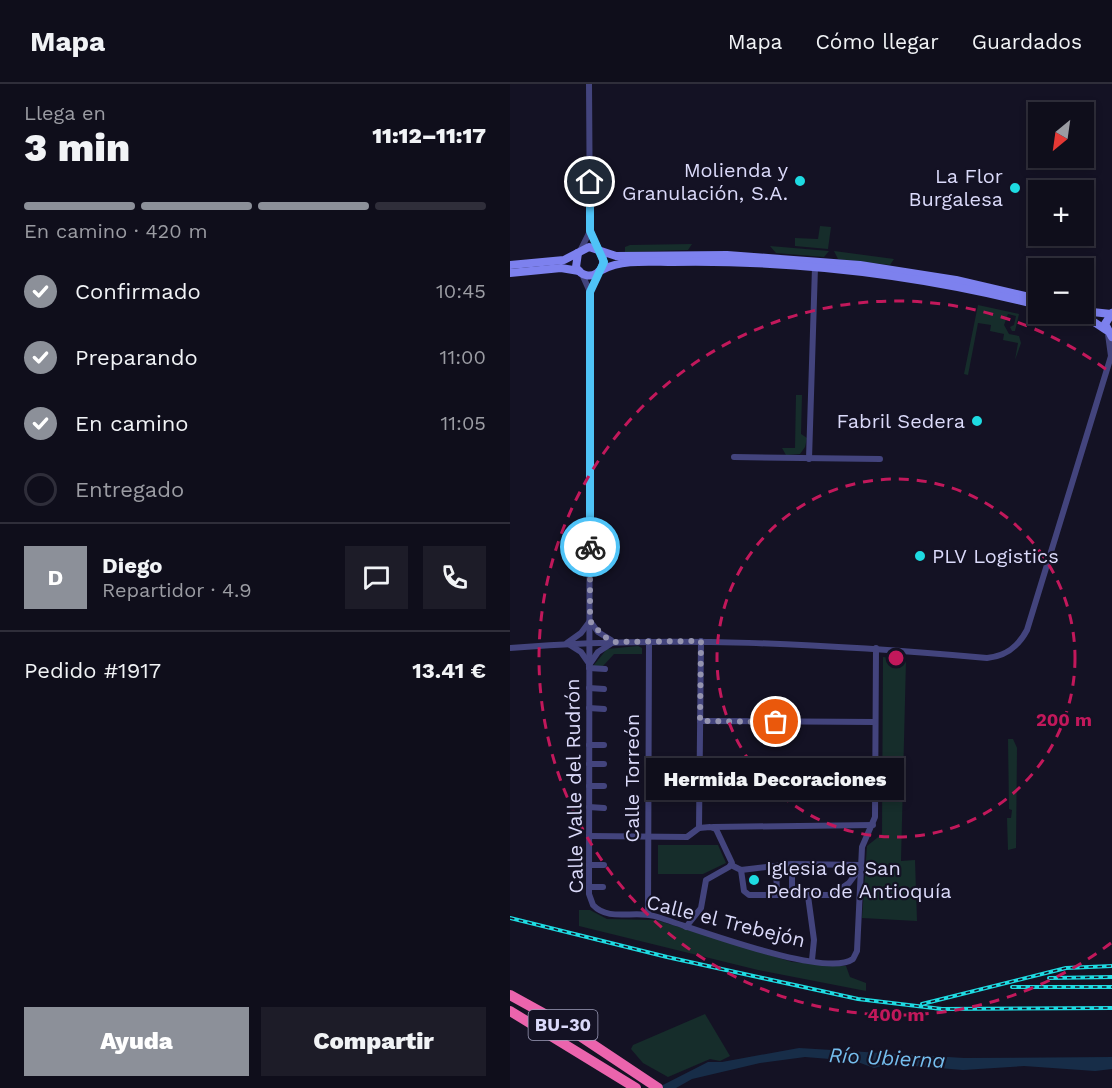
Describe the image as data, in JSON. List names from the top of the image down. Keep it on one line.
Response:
{"streets":{"highway":["BU-30"],"street":["Calle Torreón","Calle Valle del Rudrón","Calle el Trebejón"]},"crossings":[["Calle Torreón","Calle el Trebejón"],["Calle Valle del Rudrón","Calle el Trebejón"]],"water":["Río Ubierna"],"places":["Molienda y Granulación, S.A.","La Flor Burgalesa","Fabril Sedera","PLV Logistics","Hermida Decoraciones","Iglesia de San Pedro de Antioquía"],"north":"bottom left","page":{"header":"Mapa","nav":["Mapa","Cómo llegar","Guardados"],"heading":["3 min","Llega en","11:12–11:17"],"panel":["Diego","Repartidor · 4.9","Pedido #1917","13.41 €"],"map_buttons":["+","−"],"bar":"En camino · 420 m","list":[["Confirmado","10:45"],["Preparando","11:00"],["En camino","11:05"],"Entregado"],"round":"D","bubble":"Hermida Decoraciones","buttons":["Ayuda","Compartir"]},"rings":["200 m","400 m"]}
